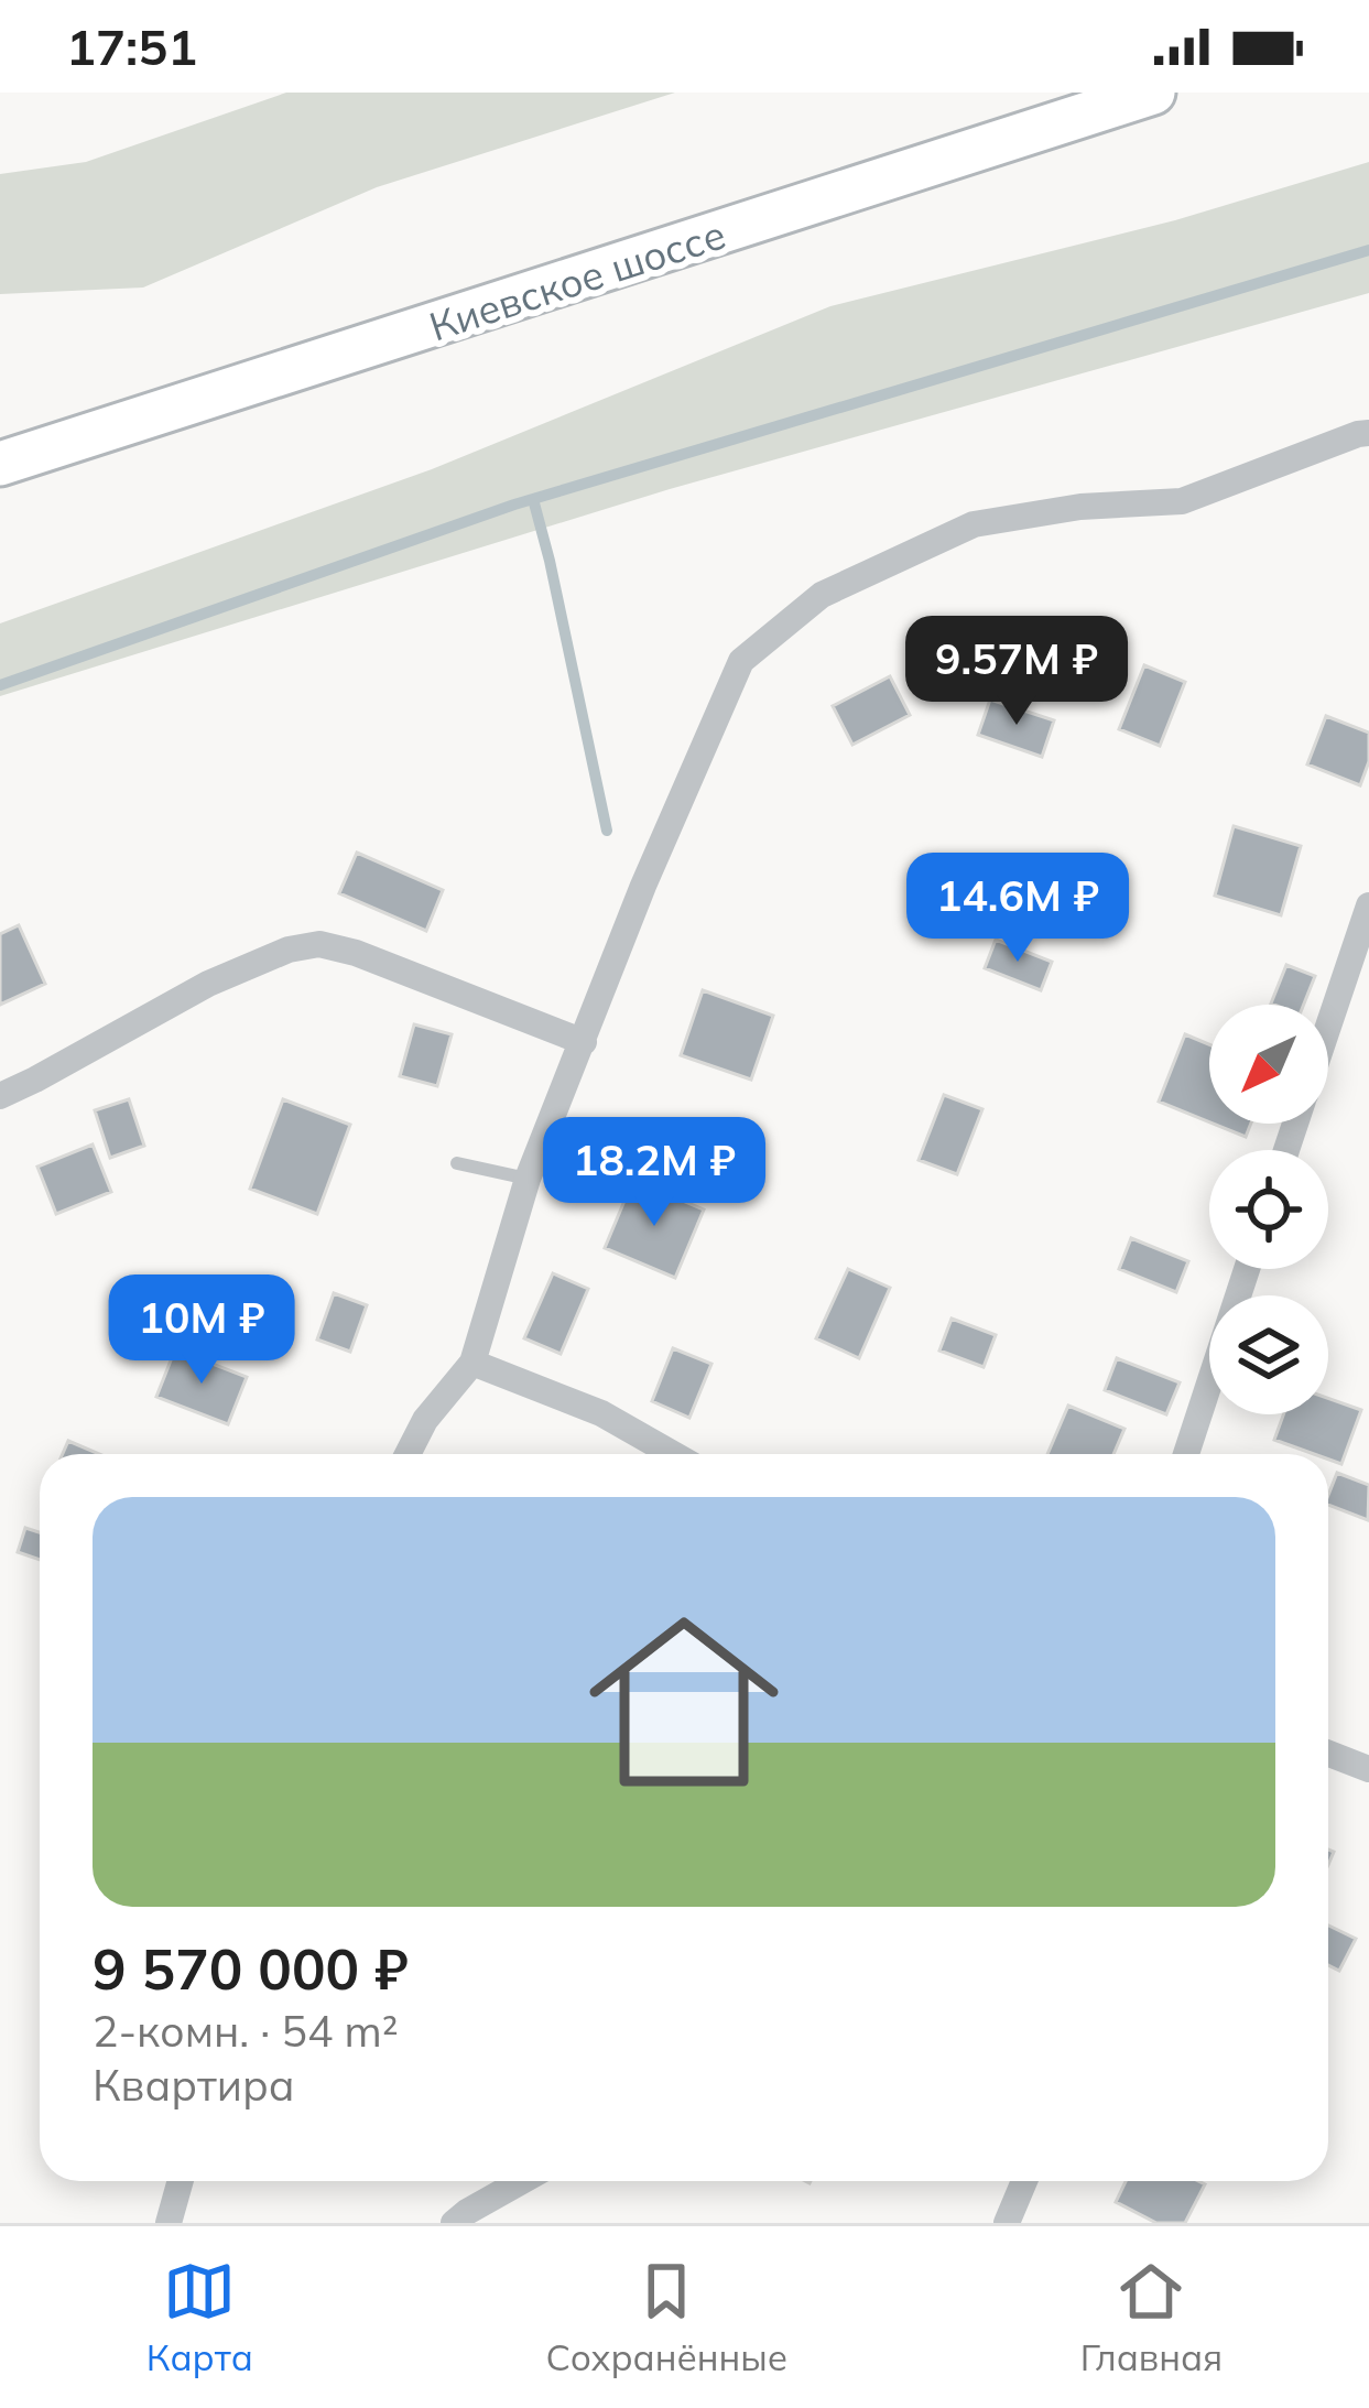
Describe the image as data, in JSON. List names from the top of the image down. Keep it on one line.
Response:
{"streets":{"main road":["Киевское шоссе"]},"north":"bottom left","page":{"status":"17:51","price":["9.57M ₽","14.6M ₽","18.2M ₽","10M ₽"],"list":[{"name":"9 570 000 ₽","note":"2-комн. · 54 m² · Квартира"}],"tabs":["Карта","Сохранённые","Главная"]}}
